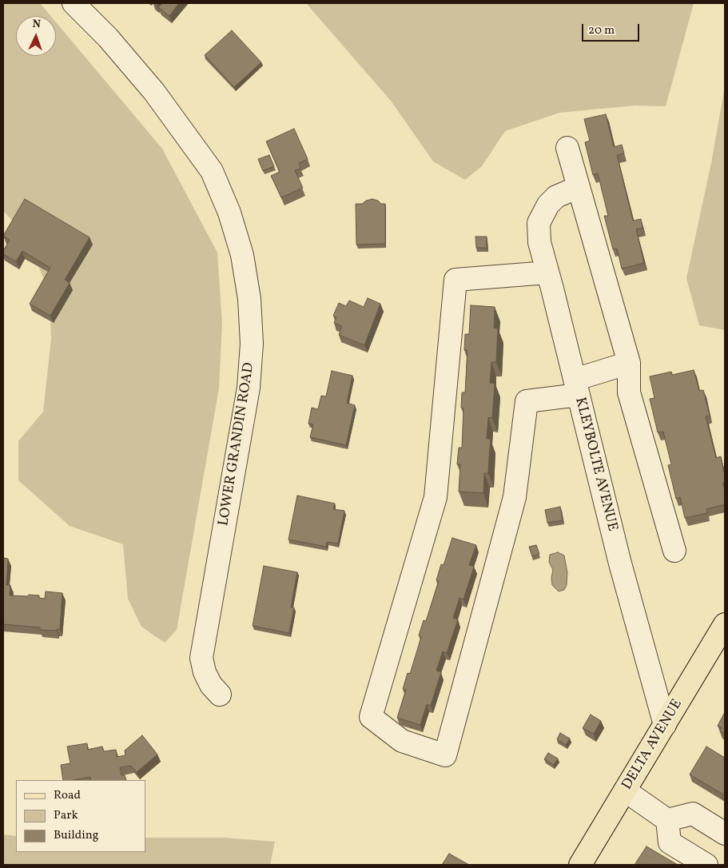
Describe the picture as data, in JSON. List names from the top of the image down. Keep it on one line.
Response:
{"streets":{"main road":["DELTA AVENUE"],"street":["LOWER GRANDIN ROAD","KLEYBOLTE AVENUE"]},"crossings":[["KLEYBOLTE AVENUE","DELTA AVENUE"]],"legend":["Road","Park","Building"],"scale_bar":"20 m","north":"top"}
